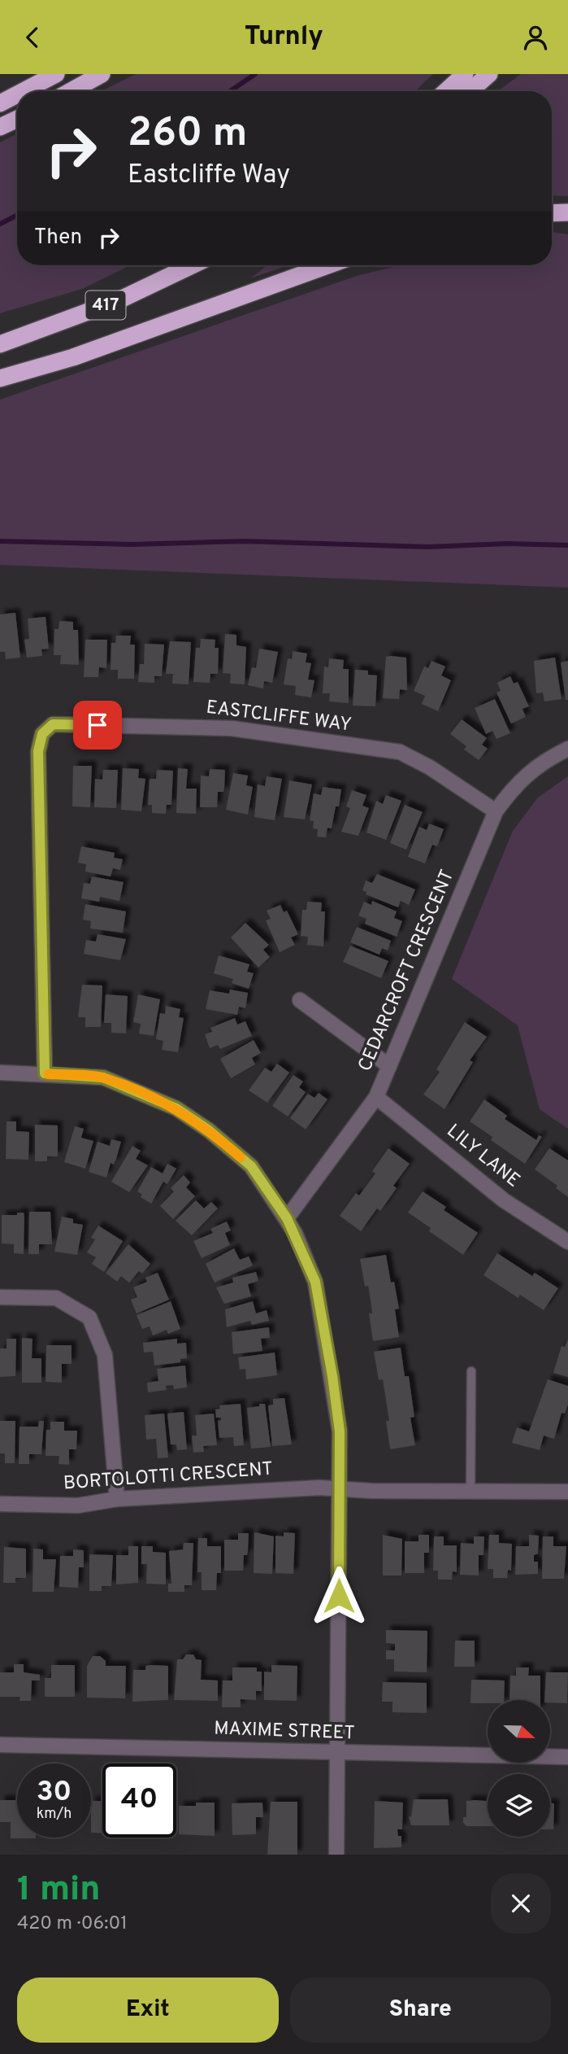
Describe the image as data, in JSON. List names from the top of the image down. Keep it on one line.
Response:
{"streets":{"highway":["417"],"street":["EASTCLIFFE WAY","CEDARCROFT CRESCENT","LILY LANE","BORTOLOTTI CRESCENT","MAXIME STREET"]},"crossings":[["EASTCLIFFE WAY","CEDARCROFT CRESCENT"],["CEDARCROFT CRESCENT","LILY LANE"]],"north":"right","page":{"header":"Turnly","turn":["260 m","Eastcliffe Way"],"then":"Then","speed":"30 km/h","limit":"40","heading":["1 min","420 m · 06:01"],"buttons":["Exit","Share"]}}
